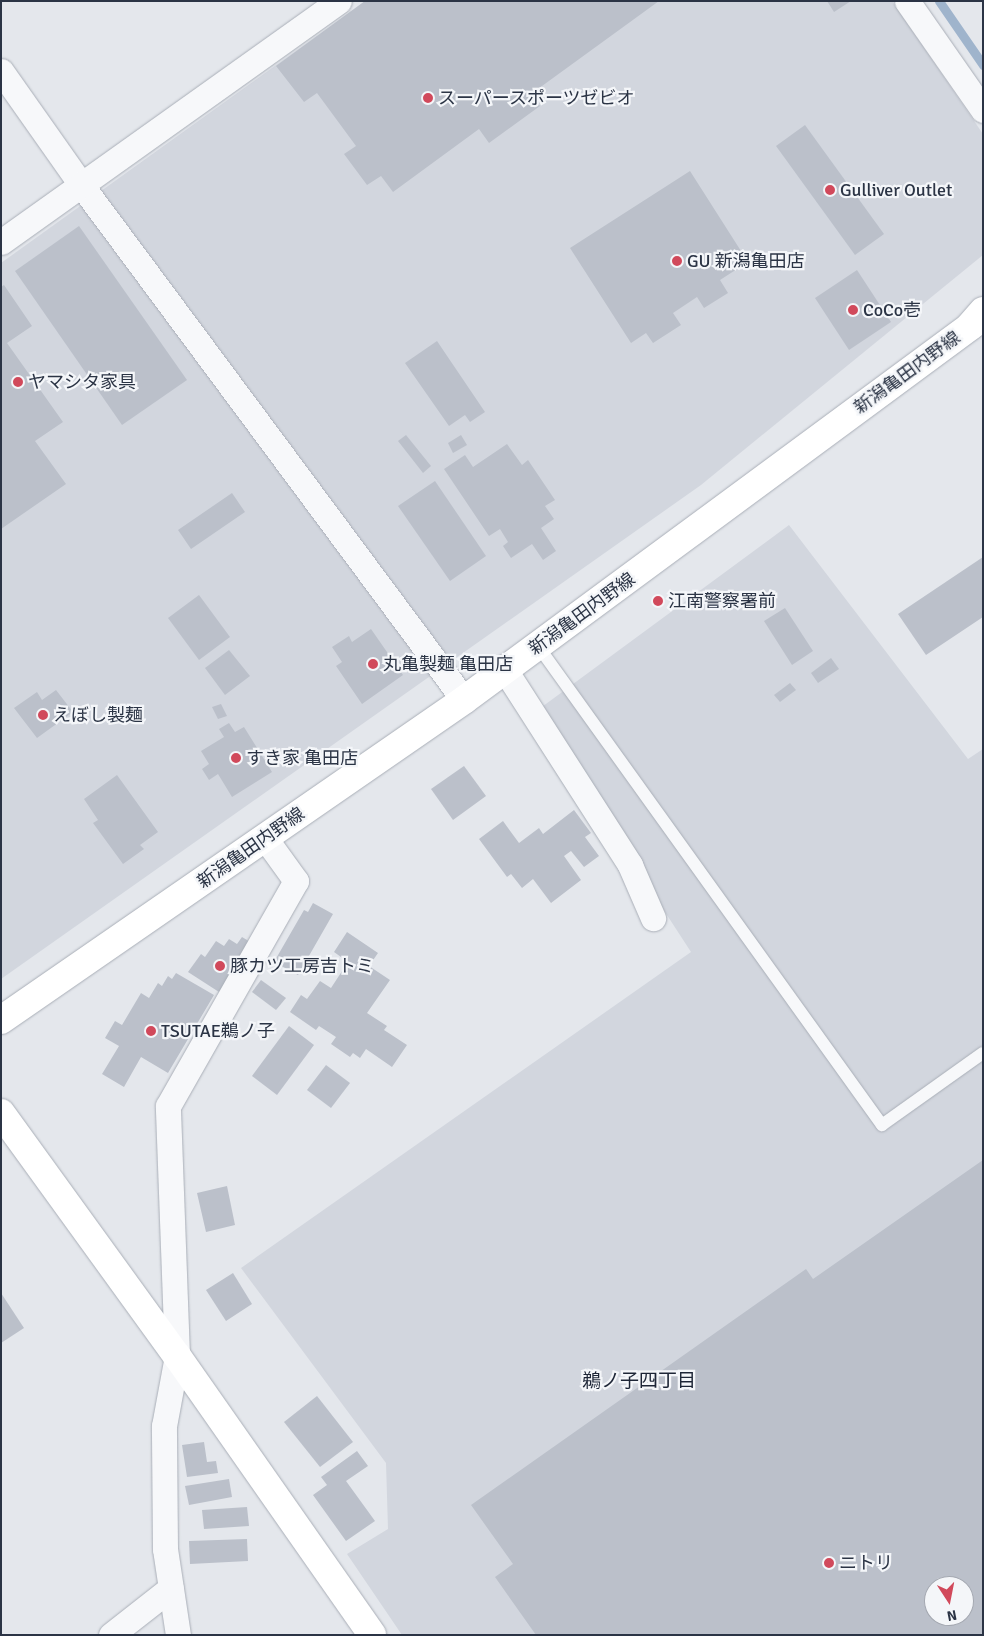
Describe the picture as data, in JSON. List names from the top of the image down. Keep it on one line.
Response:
{"streets":{"main road":["新潟亀田内野線"]},"districts":["鵜ノ子四丁目"],"places":["スーパースポーツゼビオ","Gulliver Outlet","GU 新潟亀田店","CoCo壱","ヤマシタ家具","江南警察署前","丸亀製麺 亀田店","えぼし製麺","すき家 亀田店","豚カツ工房吉トミ","TSUTAE鵜ノ子","ニトリ"],"north":"bottom"}
